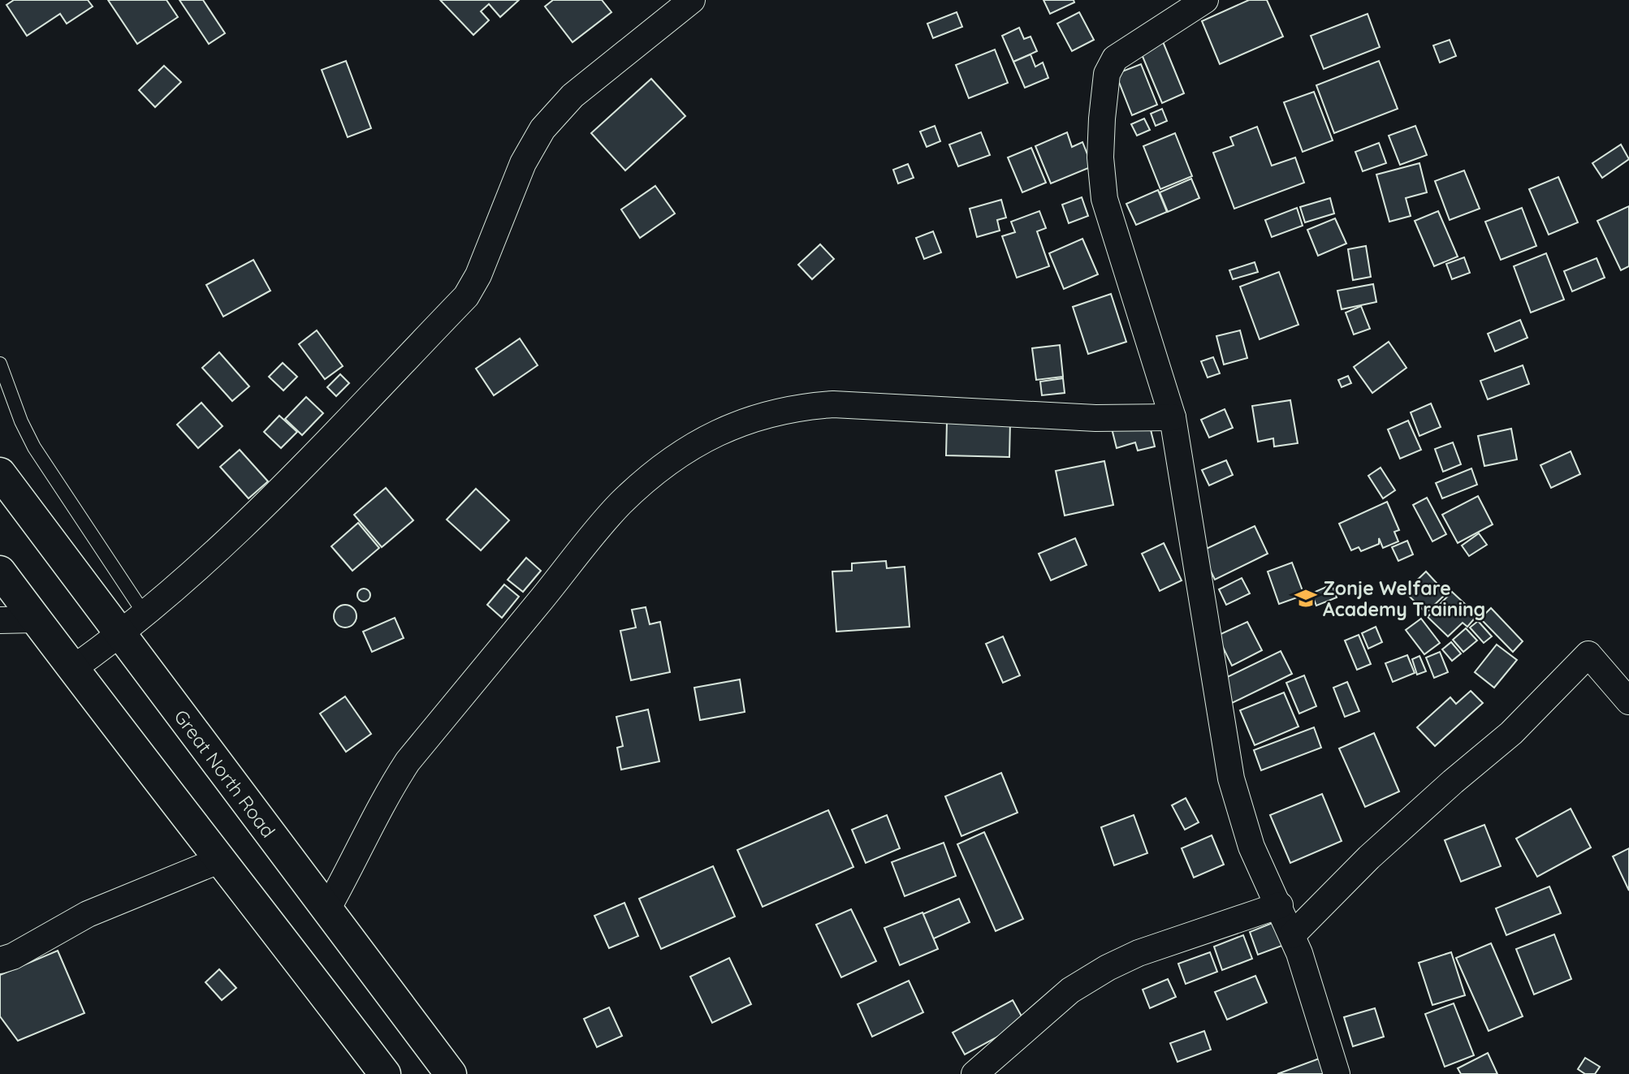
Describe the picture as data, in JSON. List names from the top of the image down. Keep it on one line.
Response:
{"streets":{"highway":["Great North Road"]},"places":{"school or university":["Zonje Welfare Academy Training"]}}
